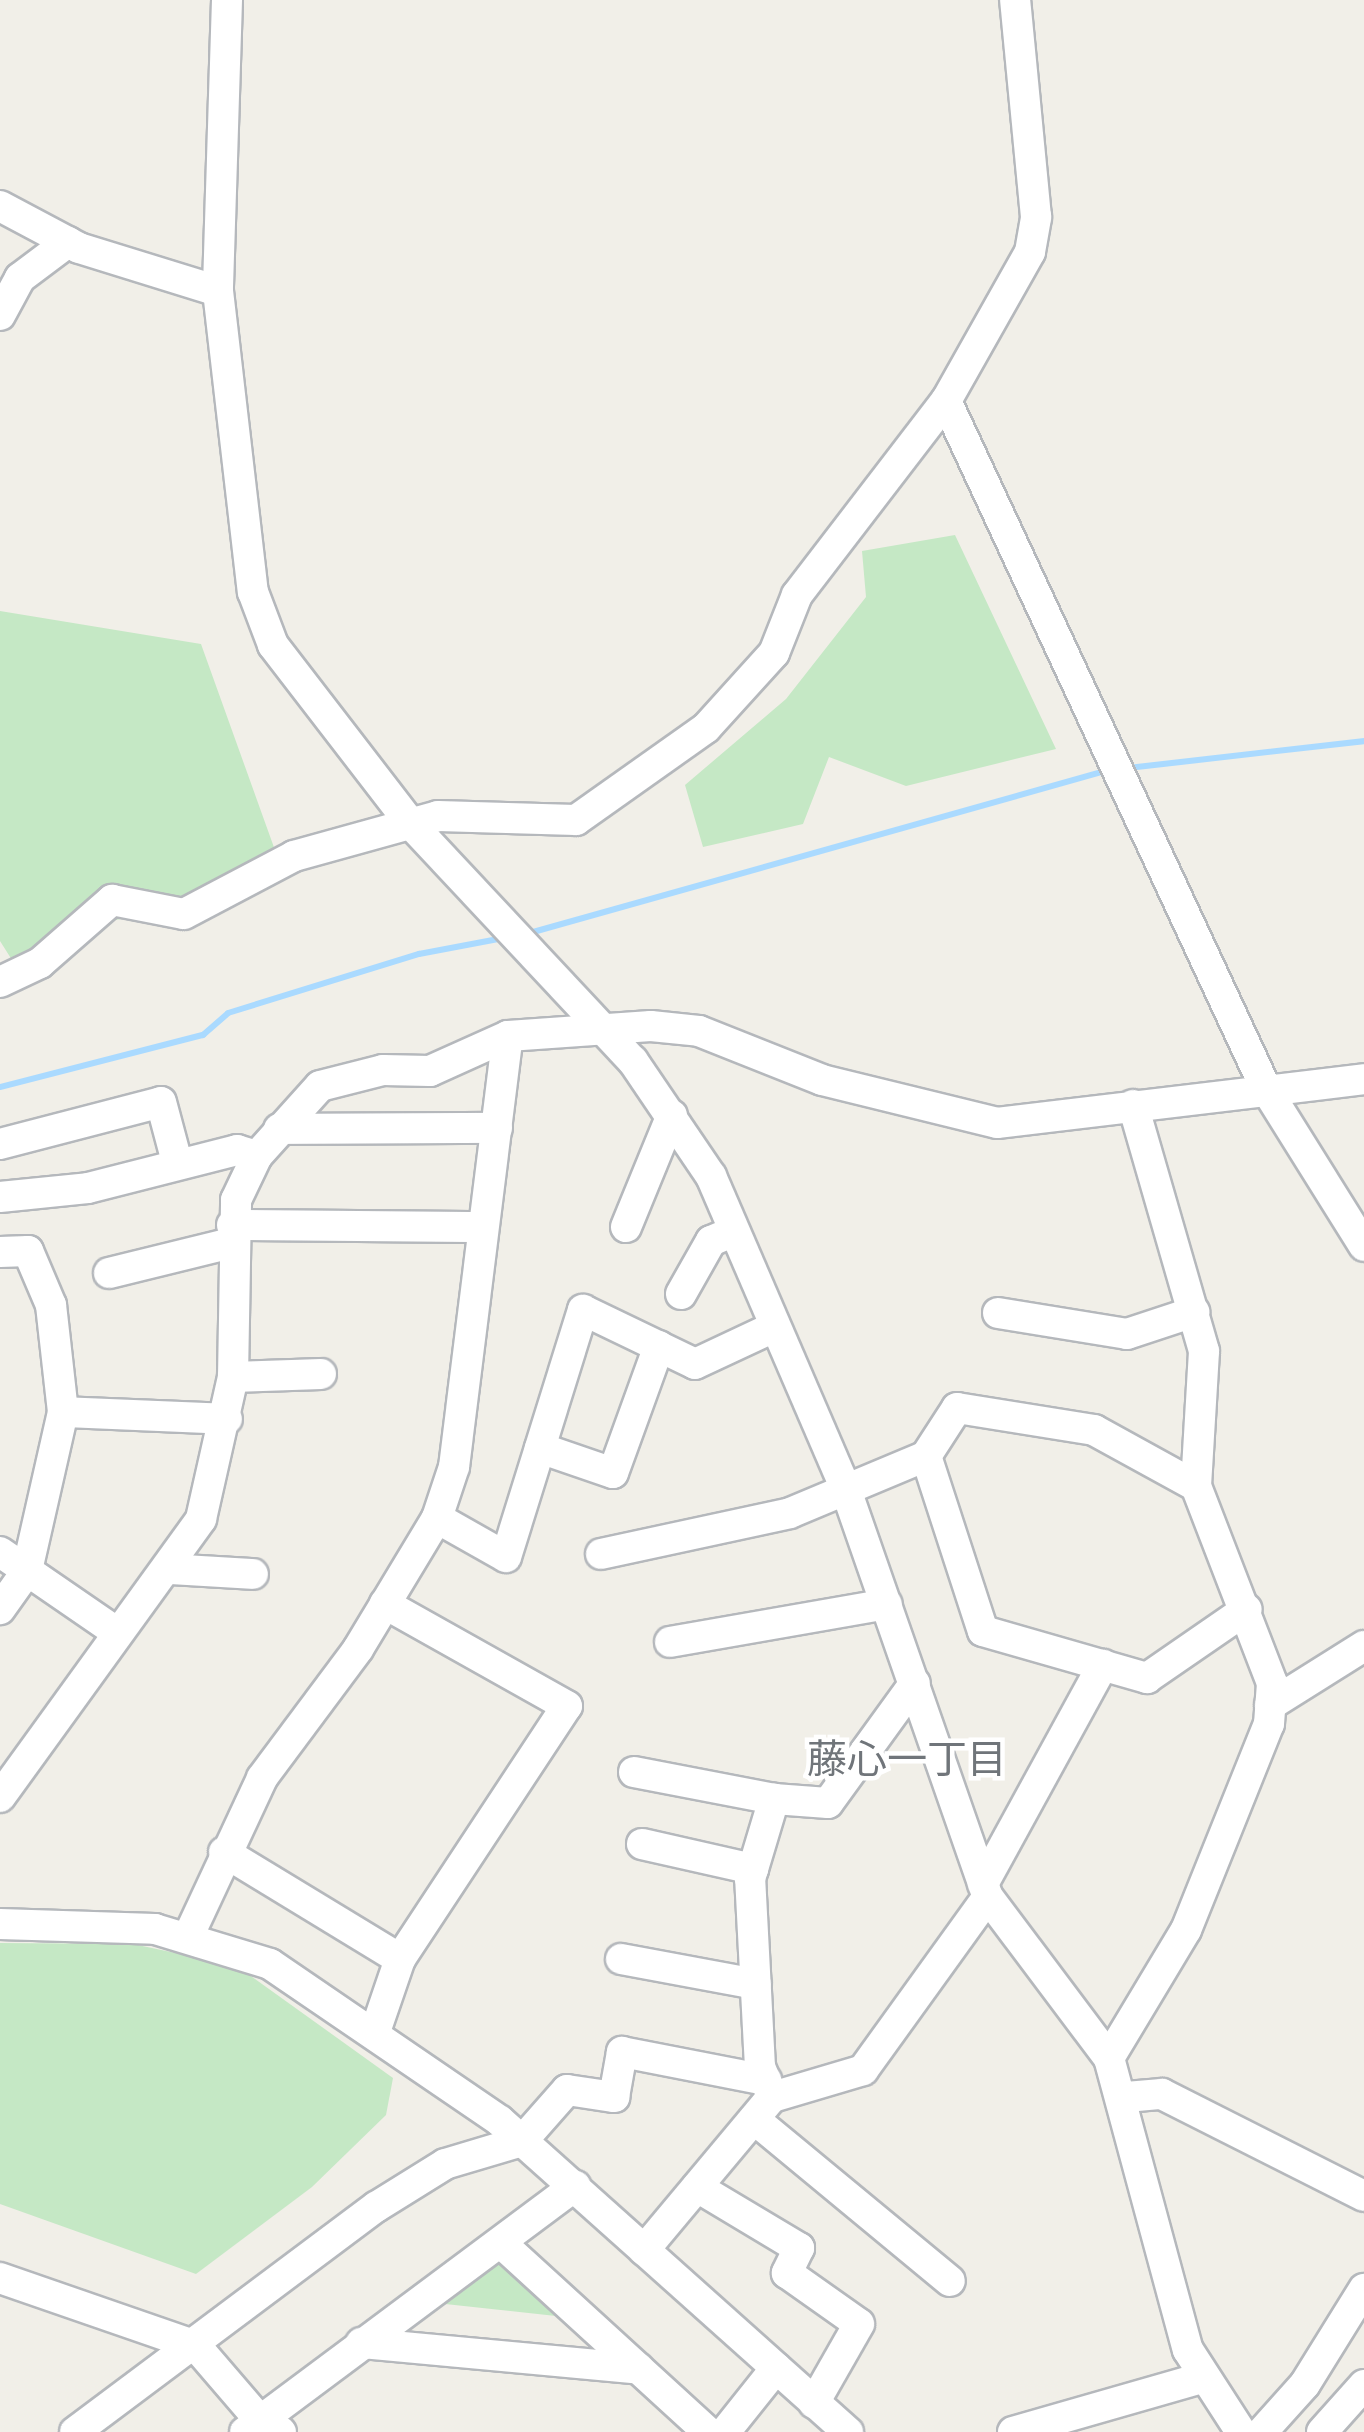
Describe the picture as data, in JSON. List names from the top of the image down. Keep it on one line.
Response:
{"districts":["藤心一丁目"]}
